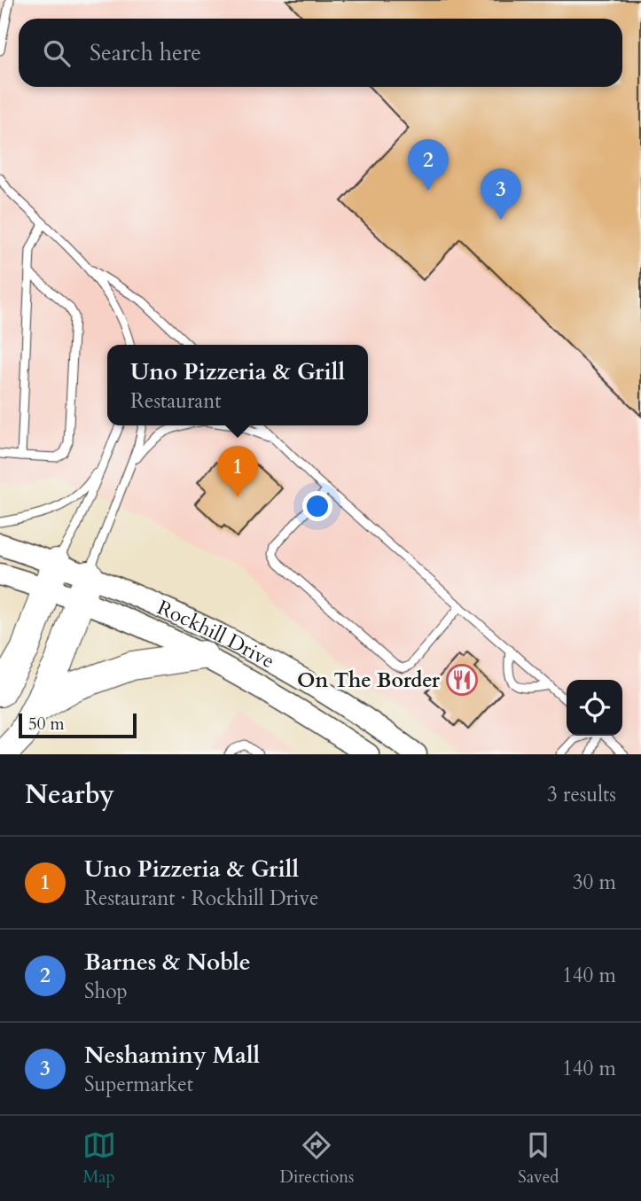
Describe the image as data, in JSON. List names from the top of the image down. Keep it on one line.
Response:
{"streets":{"street":["Rockhill Drive"]},"places":{"restaurant":["On The Border"]},"scale_bar":"50 m","page":{"search":"Search here","pins":["2","3","1"],"popup":["Uno Pizzeria & Grill","Restaurant"],"scale":"50 m","heading":["Nearby","3 results"],"list":[{"mark":"1","name":"Uno Pizzeria & Grill","note":"Restaurant · Rockhill Drive","value":"30 m"},{"mark":"2","name":"Barnes & Noble","note":"Shop","value":"140 m"},{"mark":"3","name":"Neshaminy Mall","note":"Supermarket","value":"140 m"}],"nav":["Map","Directions","Saved"]}}
